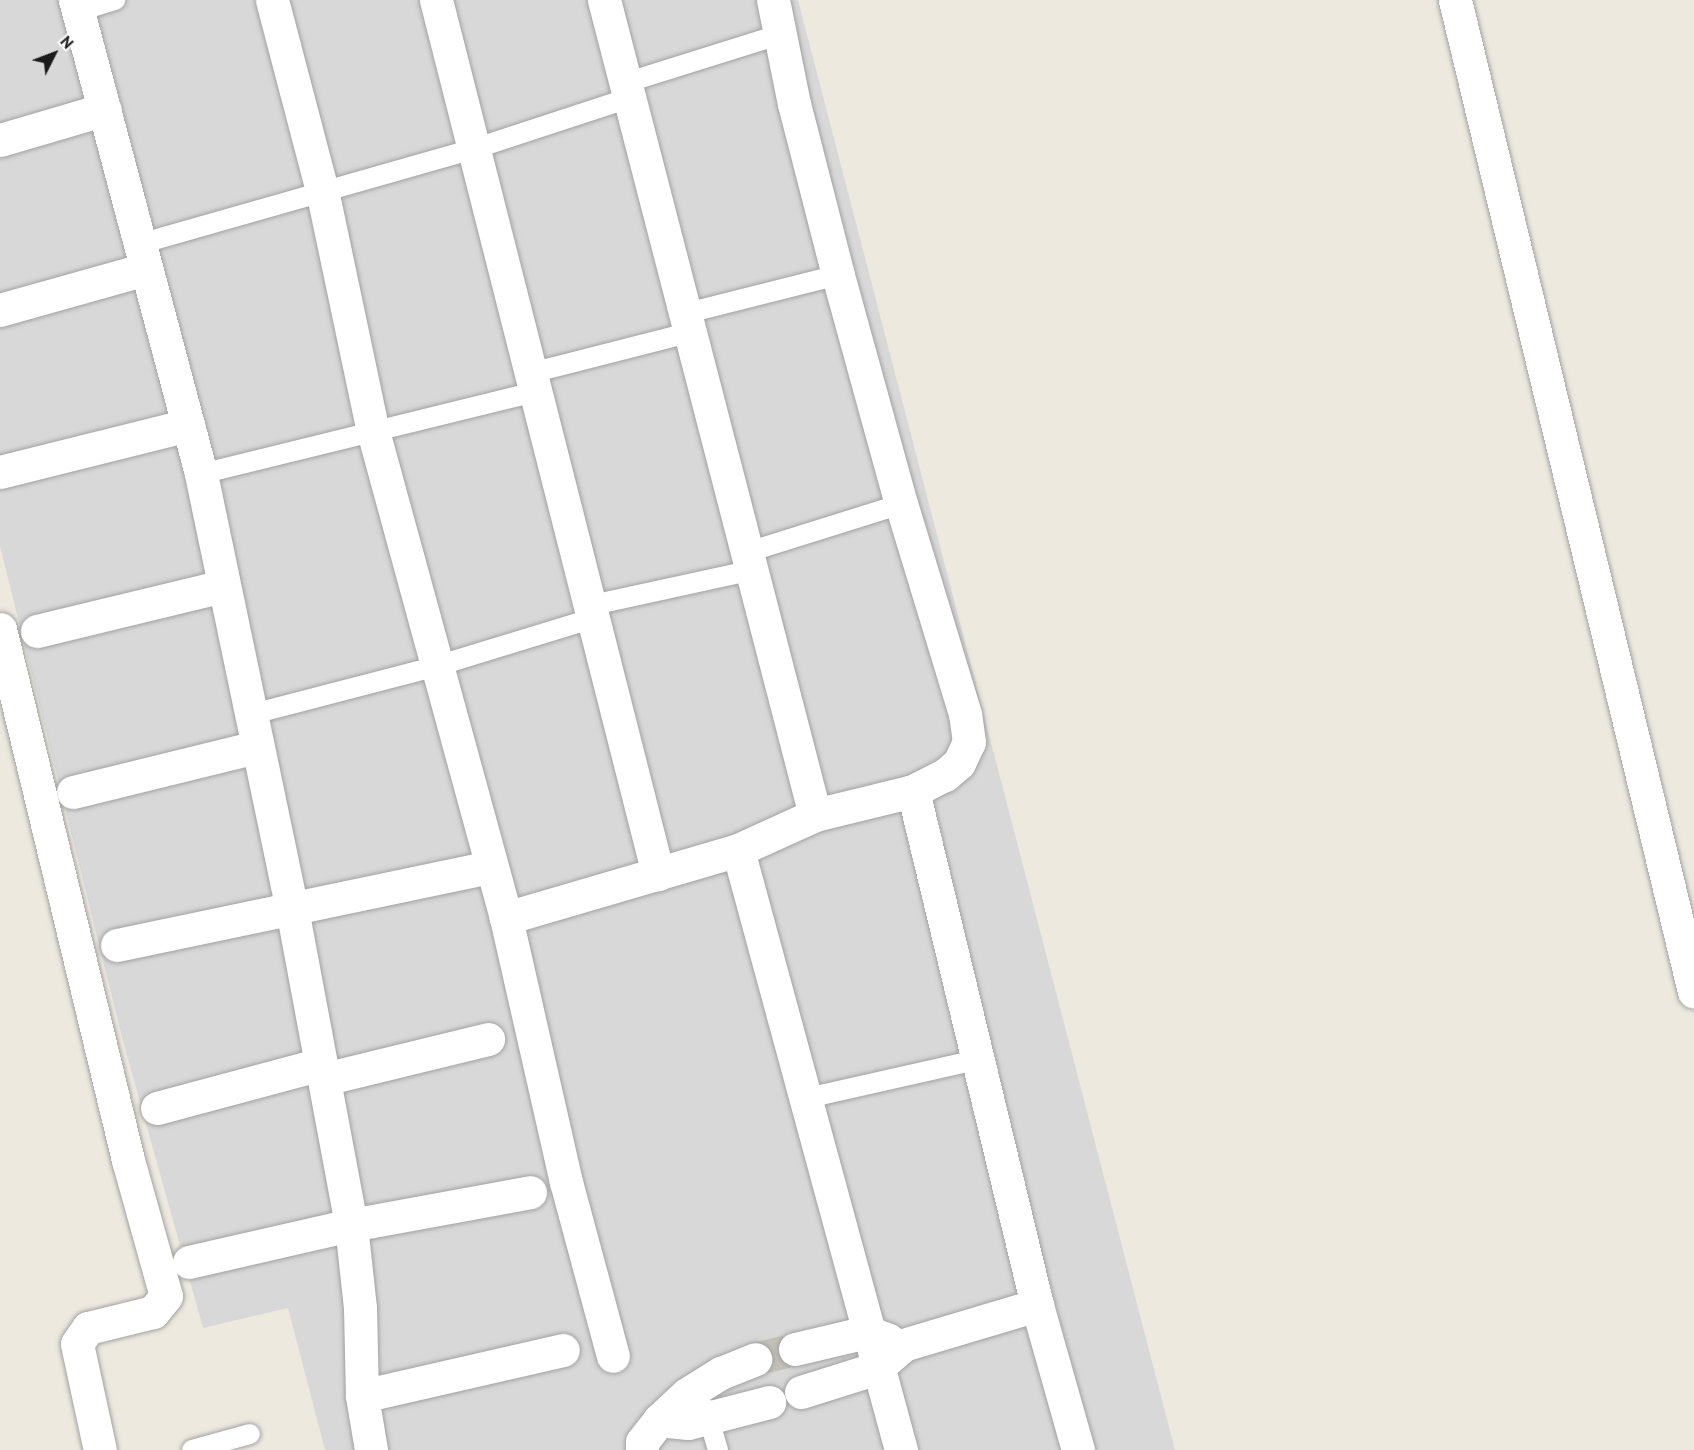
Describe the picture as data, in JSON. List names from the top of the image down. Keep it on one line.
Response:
{"north":"top right"}
